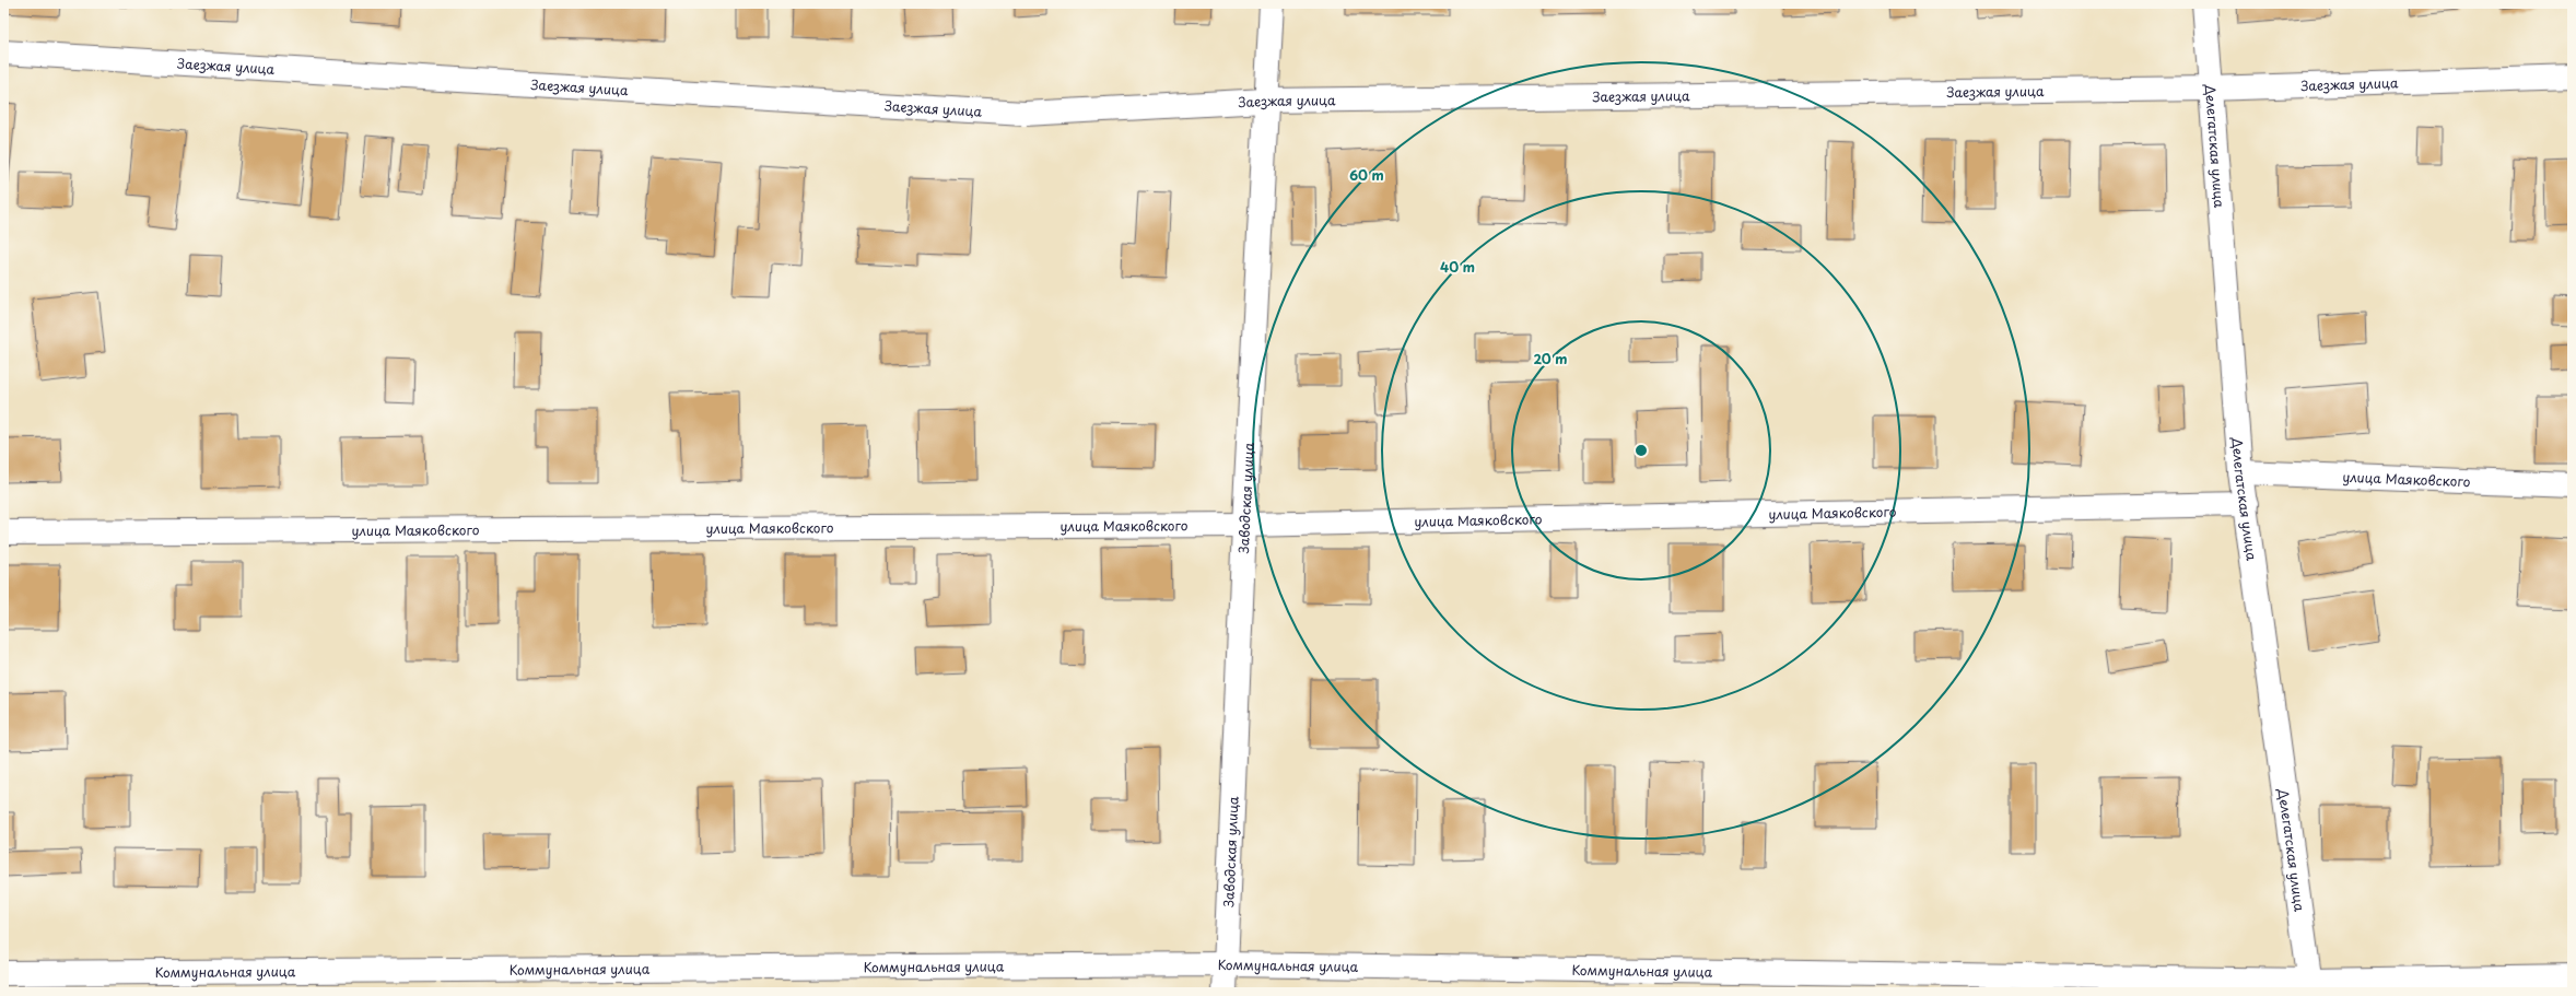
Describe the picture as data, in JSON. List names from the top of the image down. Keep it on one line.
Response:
{"streets":{"street":["Заезжая улица","Делегатская улица","улица Маяковского","Заводская улица","Коммунальная улица"]},"crossings":[["Заезжая улица","Делегатская улица"],["Заезжая улица","Заводская улица"],["Делегатская улица","улица Маяковского"],["Делегатская улица","Коммунальная улица"],["улица Маяковского","Заводская улица"],["Заводская улица","Коммунальная улица"]],"rings":["60 m","40 m","20 m"]}
